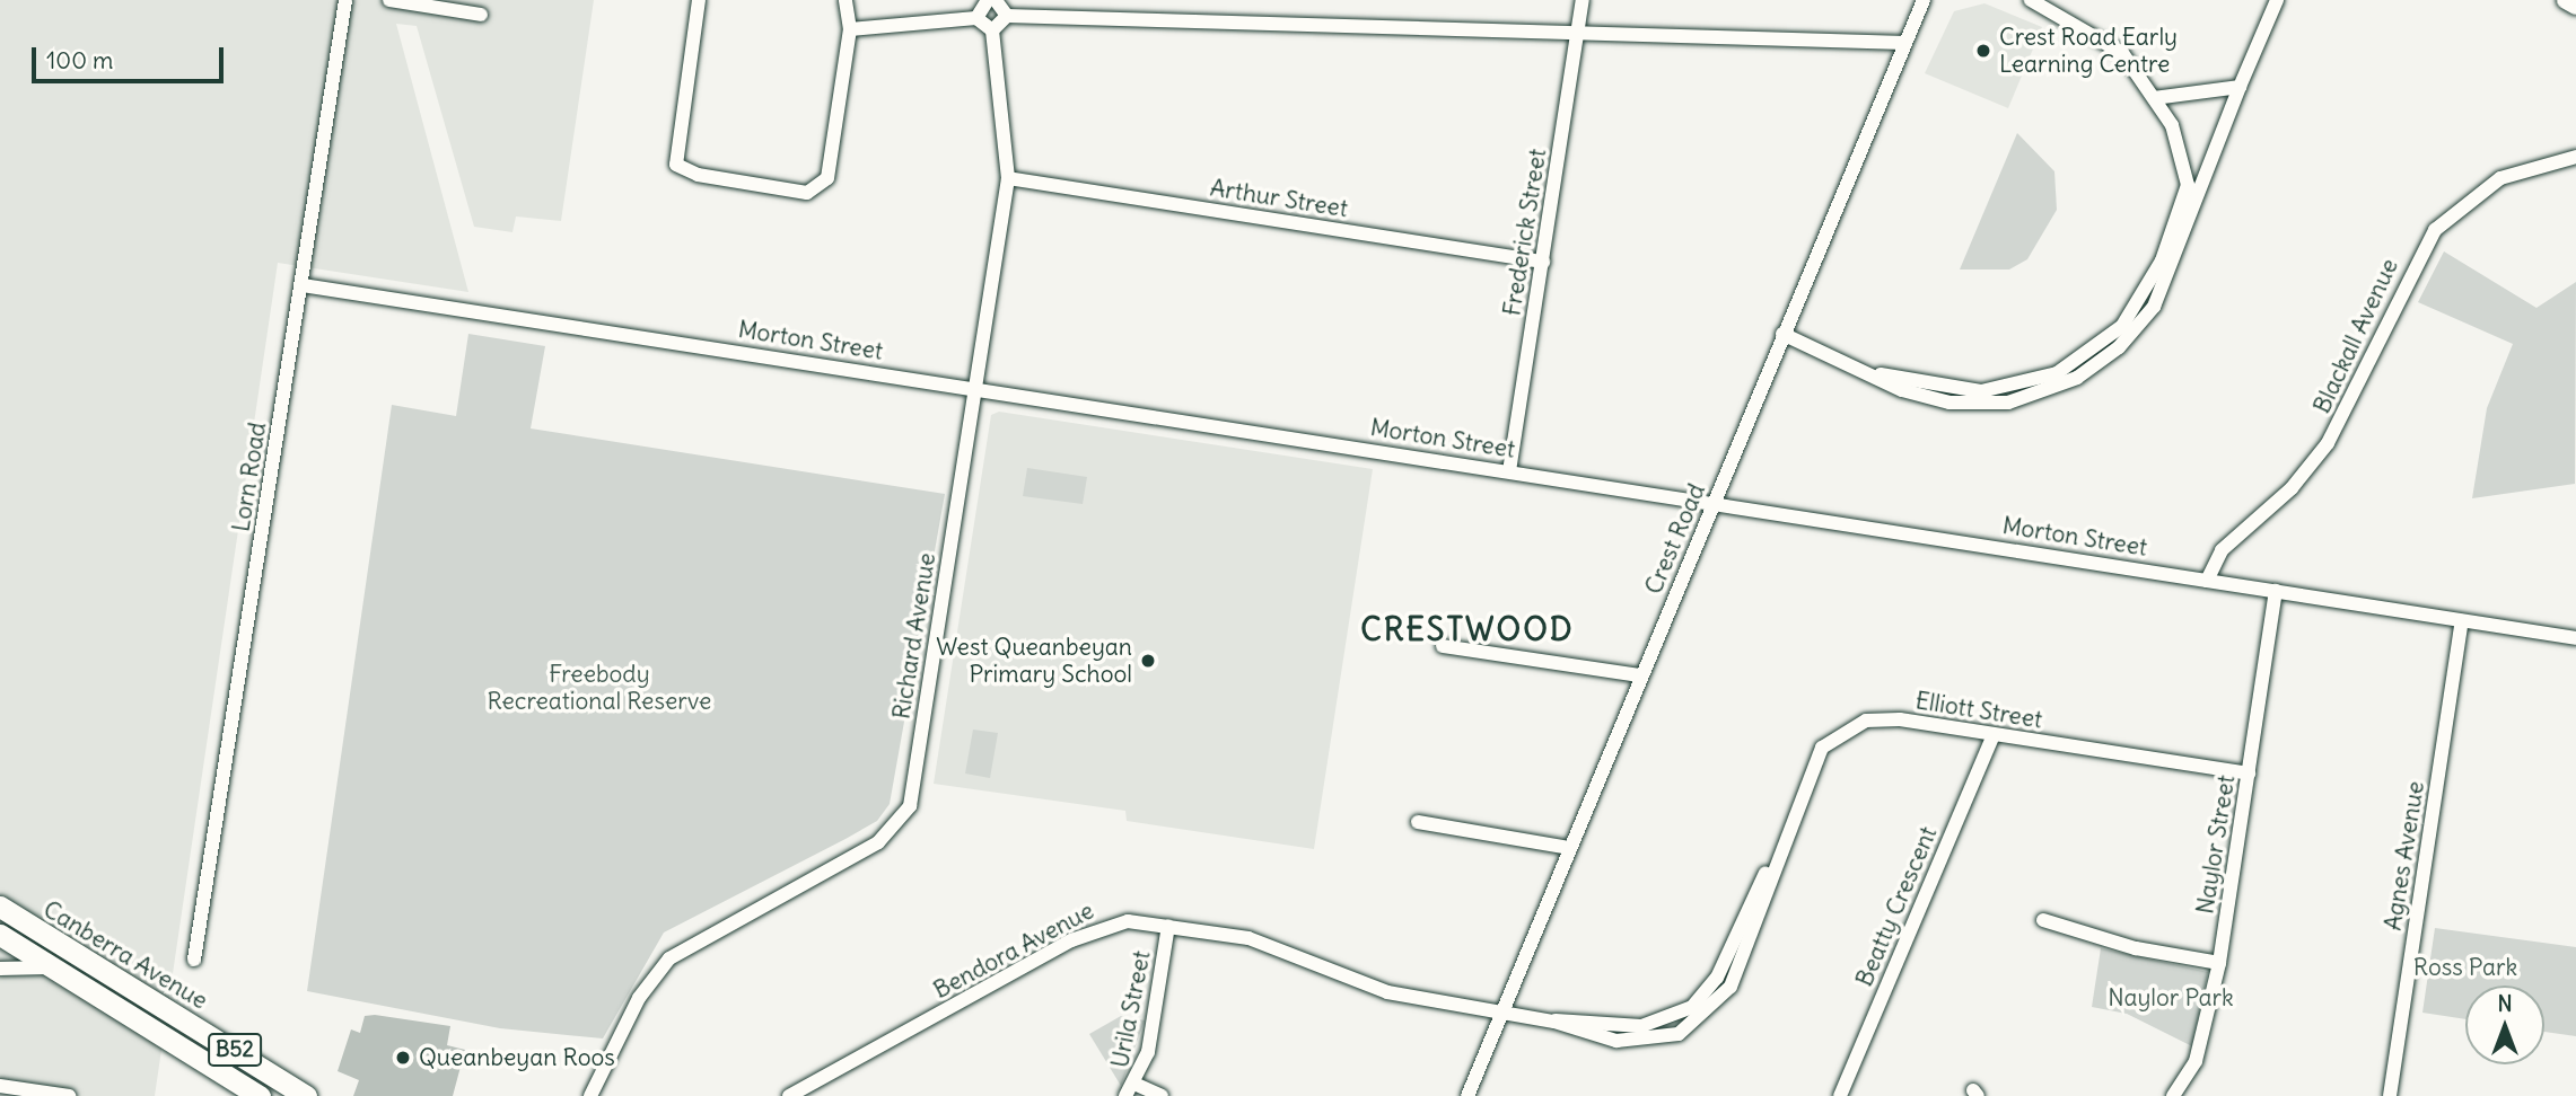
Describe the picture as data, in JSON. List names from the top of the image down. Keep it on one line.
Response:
{"streets":{"highway":["Canberra Avenue","B52"],"street":["Arthur Street","Frederick Street","Blackall Avenue","Morton Street","Lorn Road","Crest Road","Richard Avenue","Elliott Street","Naylor Street","Agnes Avenue","Beatty Crescent","Bendora Avenue","Urila Street"]},"crossings":[["Arthur Street","Frederick Street"],["Arthur Street","Richard Avenue"],["Frederick Street","Morton Street"],["Blackall Avenue","Morton Street"],["Morton Street","Lorn Road"],["Morton Street","Crest Road"],["Morton Street","Richard Avenue"],["Morton Street","Naylor Street"],["Morton Street","Agnes Avenue"],["Crest Road","Elliott Street"],["Crest Road","Bendora Avenue"],["Elliott Street","Naylor Street"],["Elliott Street","Beatty Crescent"],["Elliott Street","Bendora Avenue"],["Bendora Avenue","Urila Street"]],"districts":["CRESTWOOD"],"parks":["Freebody Recreational Reserve","Ross Park","Naylor Park"],"places":["Crest Road Early Learning Centre","West Queanbeyan Primary School","Queanbeyan Roos"],"scale_bar":"100 m","north":"top"}
